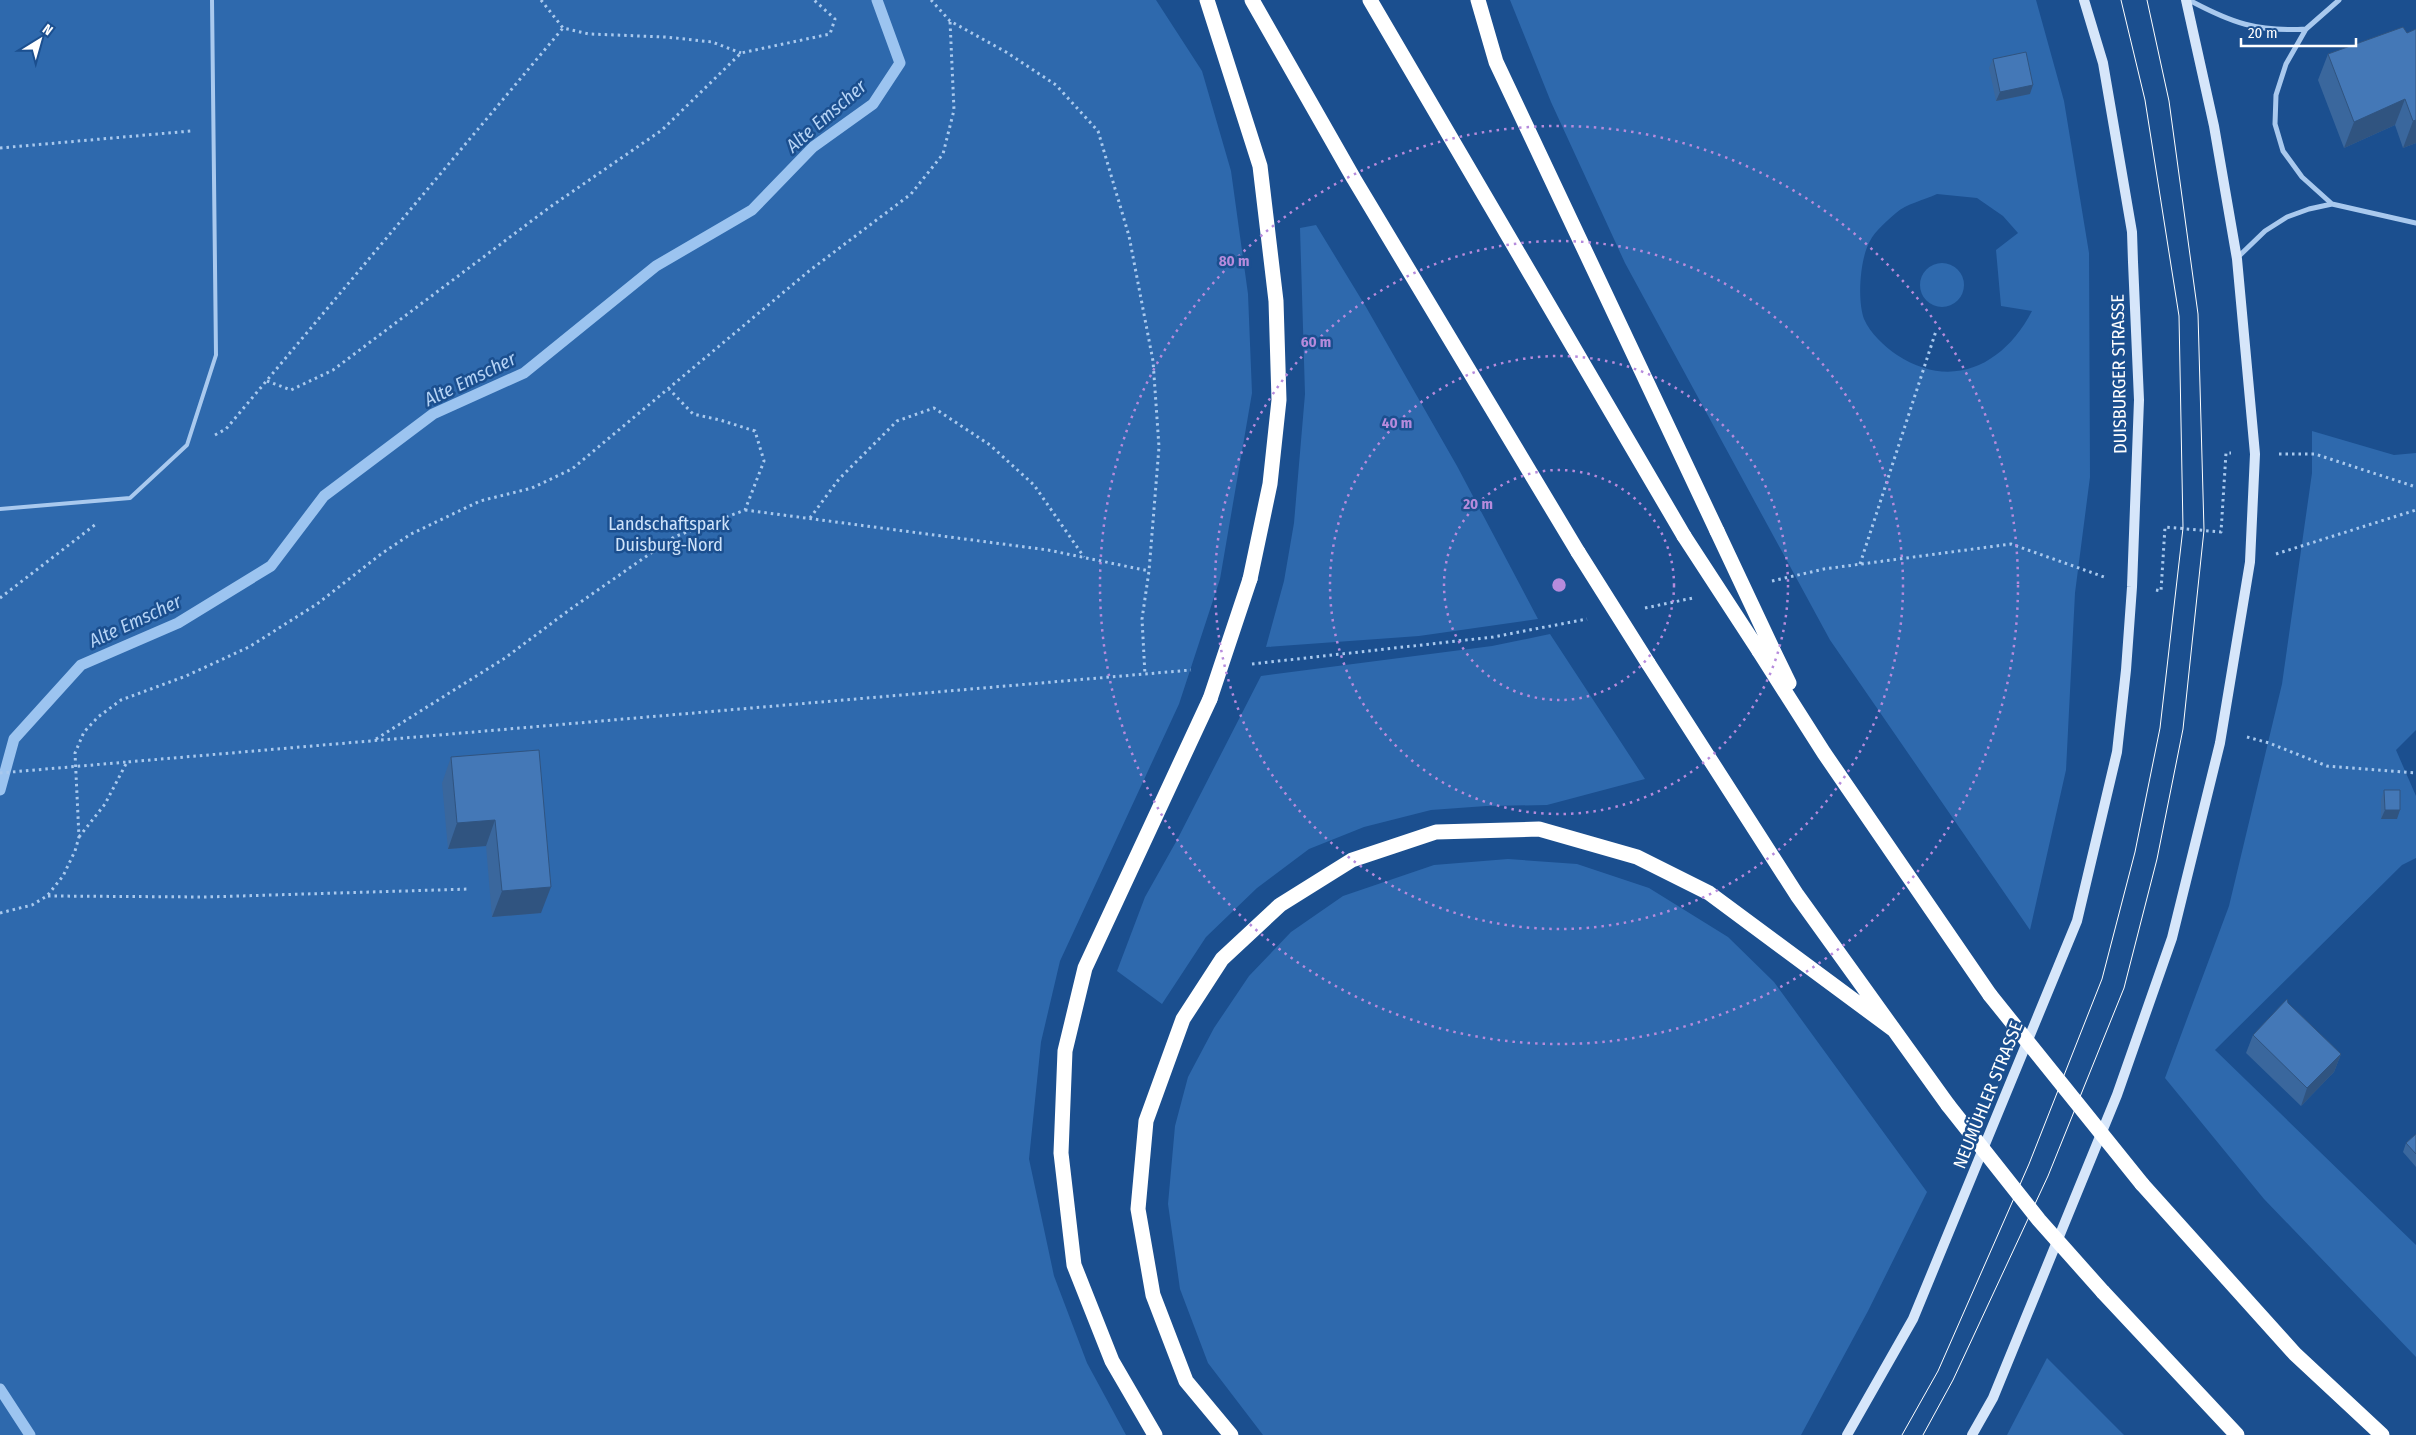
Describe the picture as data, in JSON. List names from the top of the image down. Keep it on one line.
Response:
{"streets":{"main road":["DUISBURGER STRASSE","NEUMÜHLER STRASSE"]},"crossings":[["DUISBURGER STRASSE","NEUMÜHLER STRASSE"]],"water":["Alte Emscher"],"parks":["Landschaftspark Duisburg-Nord"],"scale_bar":"20 m","north":"top right","rings":["80 m","60 m","40 m","20 m"]}
